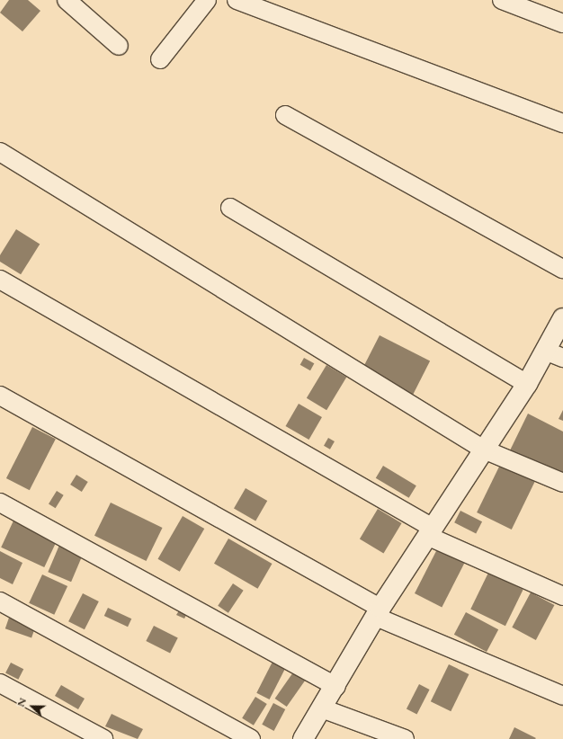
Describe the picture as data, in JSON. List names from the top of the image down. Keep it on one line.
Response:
{"north":"left"}
